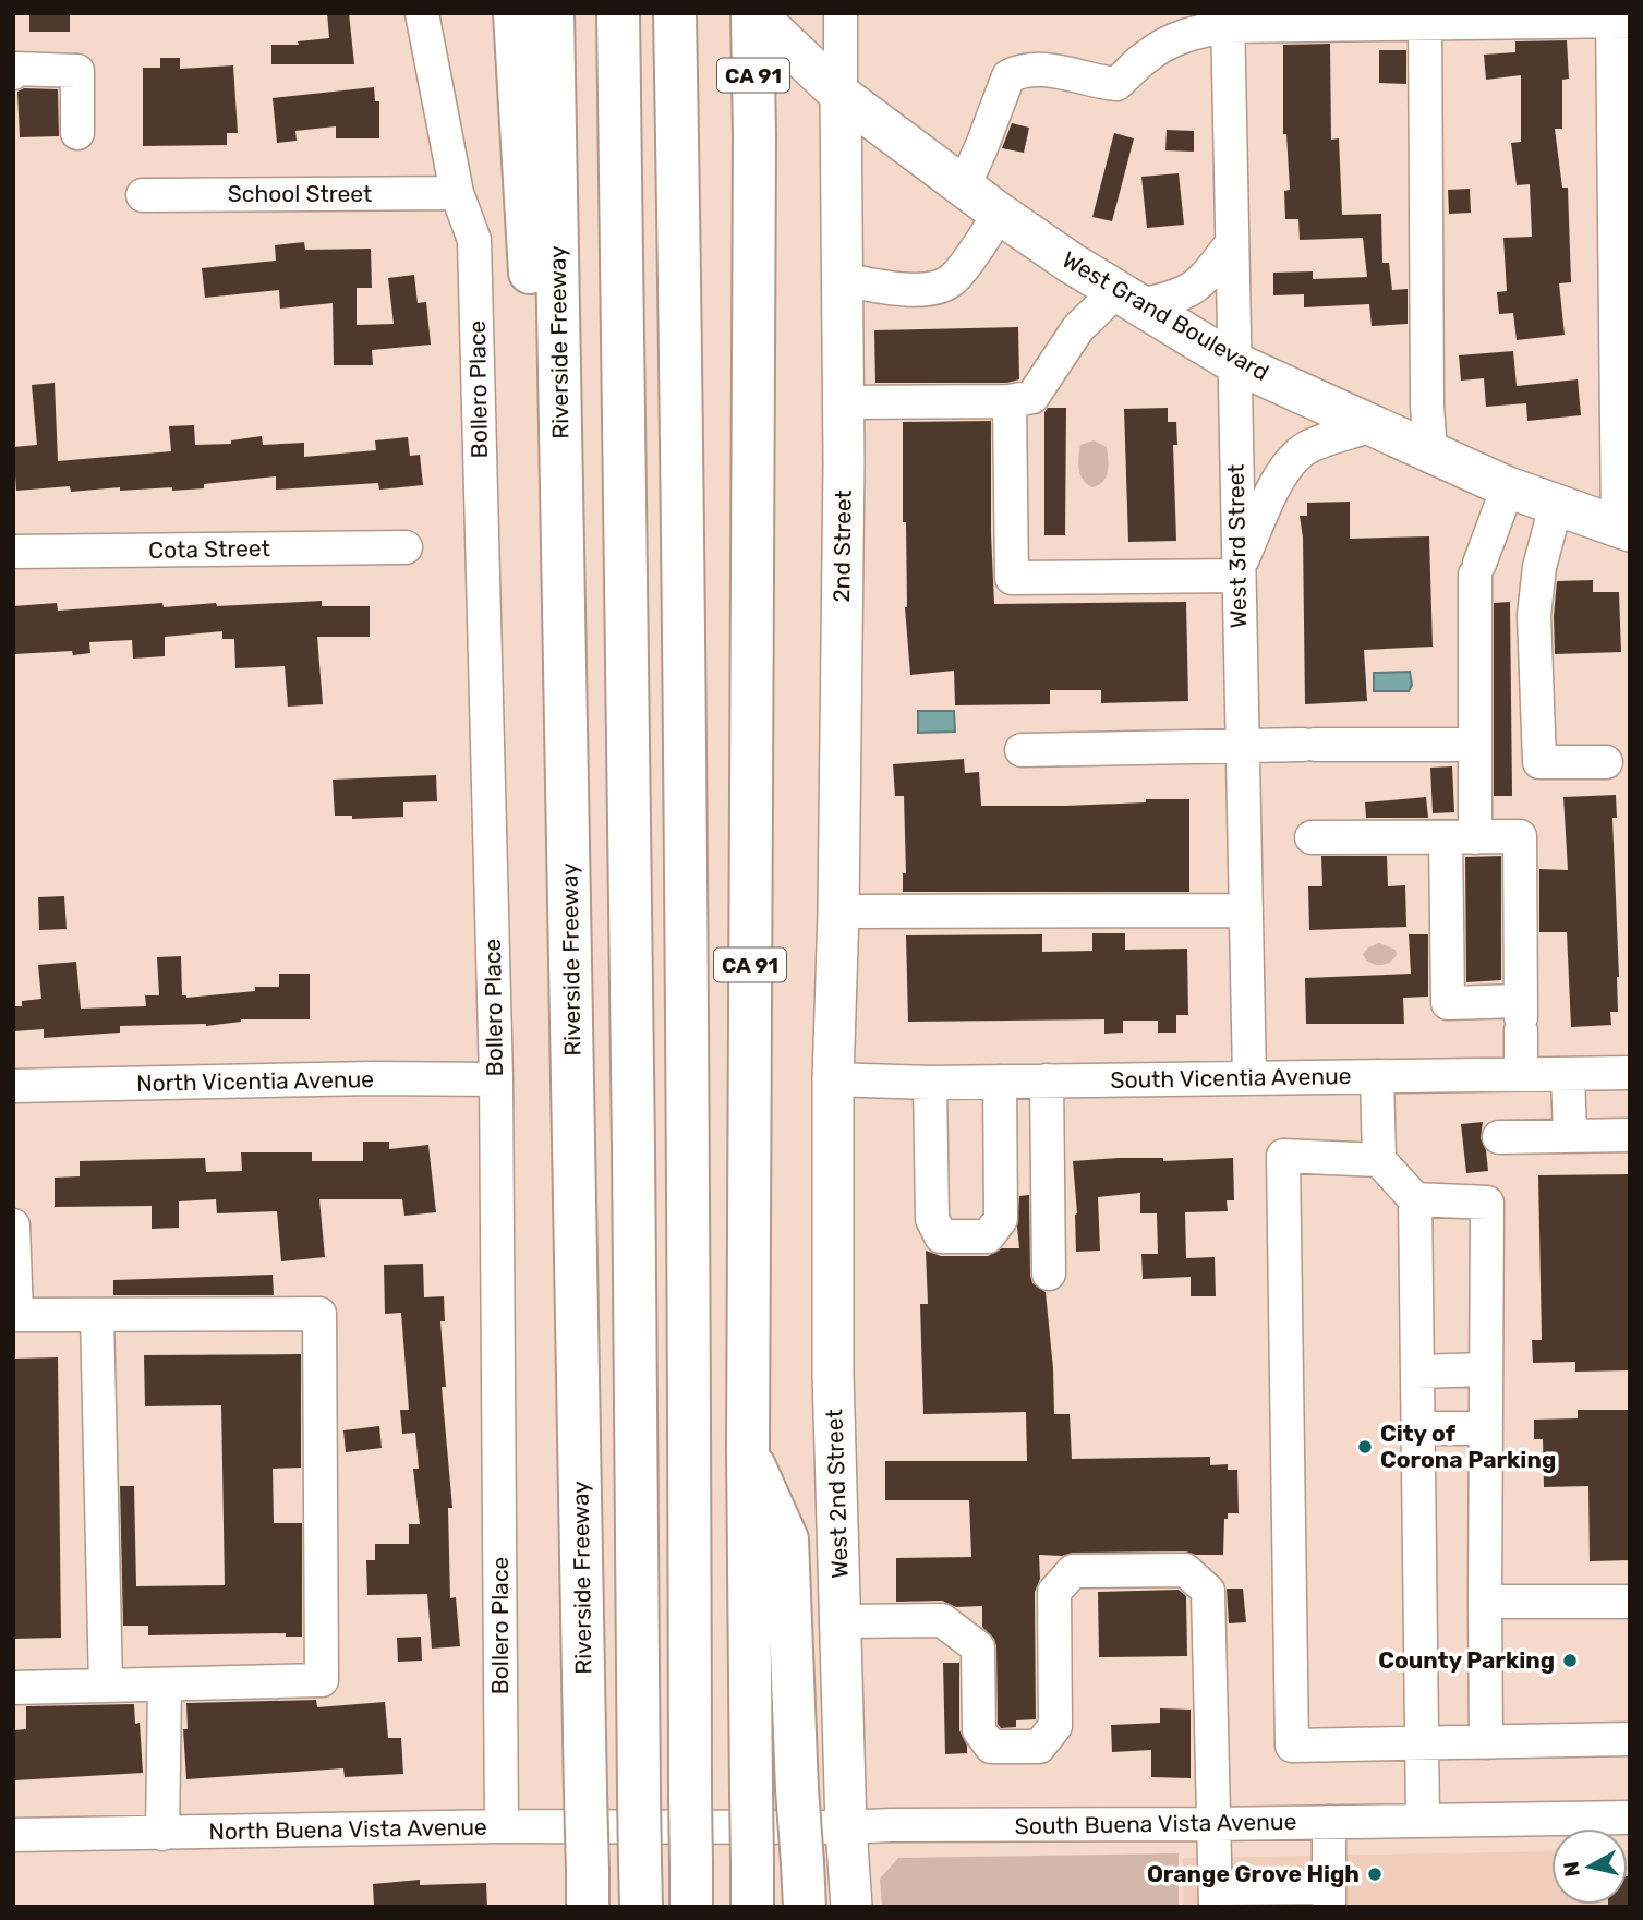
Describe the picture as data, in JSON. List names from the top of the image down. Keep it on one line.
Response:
{"streets":{"highway":["CA 91","Riverside Freeway"],"main road":["West Grand Boulevard","2nd Street","West 2nd Street"],"street":["School Street","Bollero Place","West 3rd Street","Cota Street","South Vicentia Avenue","North Vicentia Avenue","South Buena Vista Avenue","North Buena Vista Avenue"]},"crossings":[["CA 91","West Grand Boulevard"],["School Street","Bollero Place"],["West Grand Boulevard","2nd Street"],["West Grand Boulevard","West 3rd Street"],["Bollero Place","North Vicentia Avenue"],["Bollero Place","North Buena Vista Avenue"],["2nd Street","South Vicentia Avenue"],["2nd Street","West 2nd Street"],["West 3rd Street","South Vicentia Avenue"],["South Vicentia Avenue","West 2nd Street"],["West 2nd Street","South Buena Vista Avenue"],["South Buena Vista Avenue","North Buena Vista Avenue"]],"places":["City of Corona Parking","County Parking","Orange Grove High"],"north":"left"}
